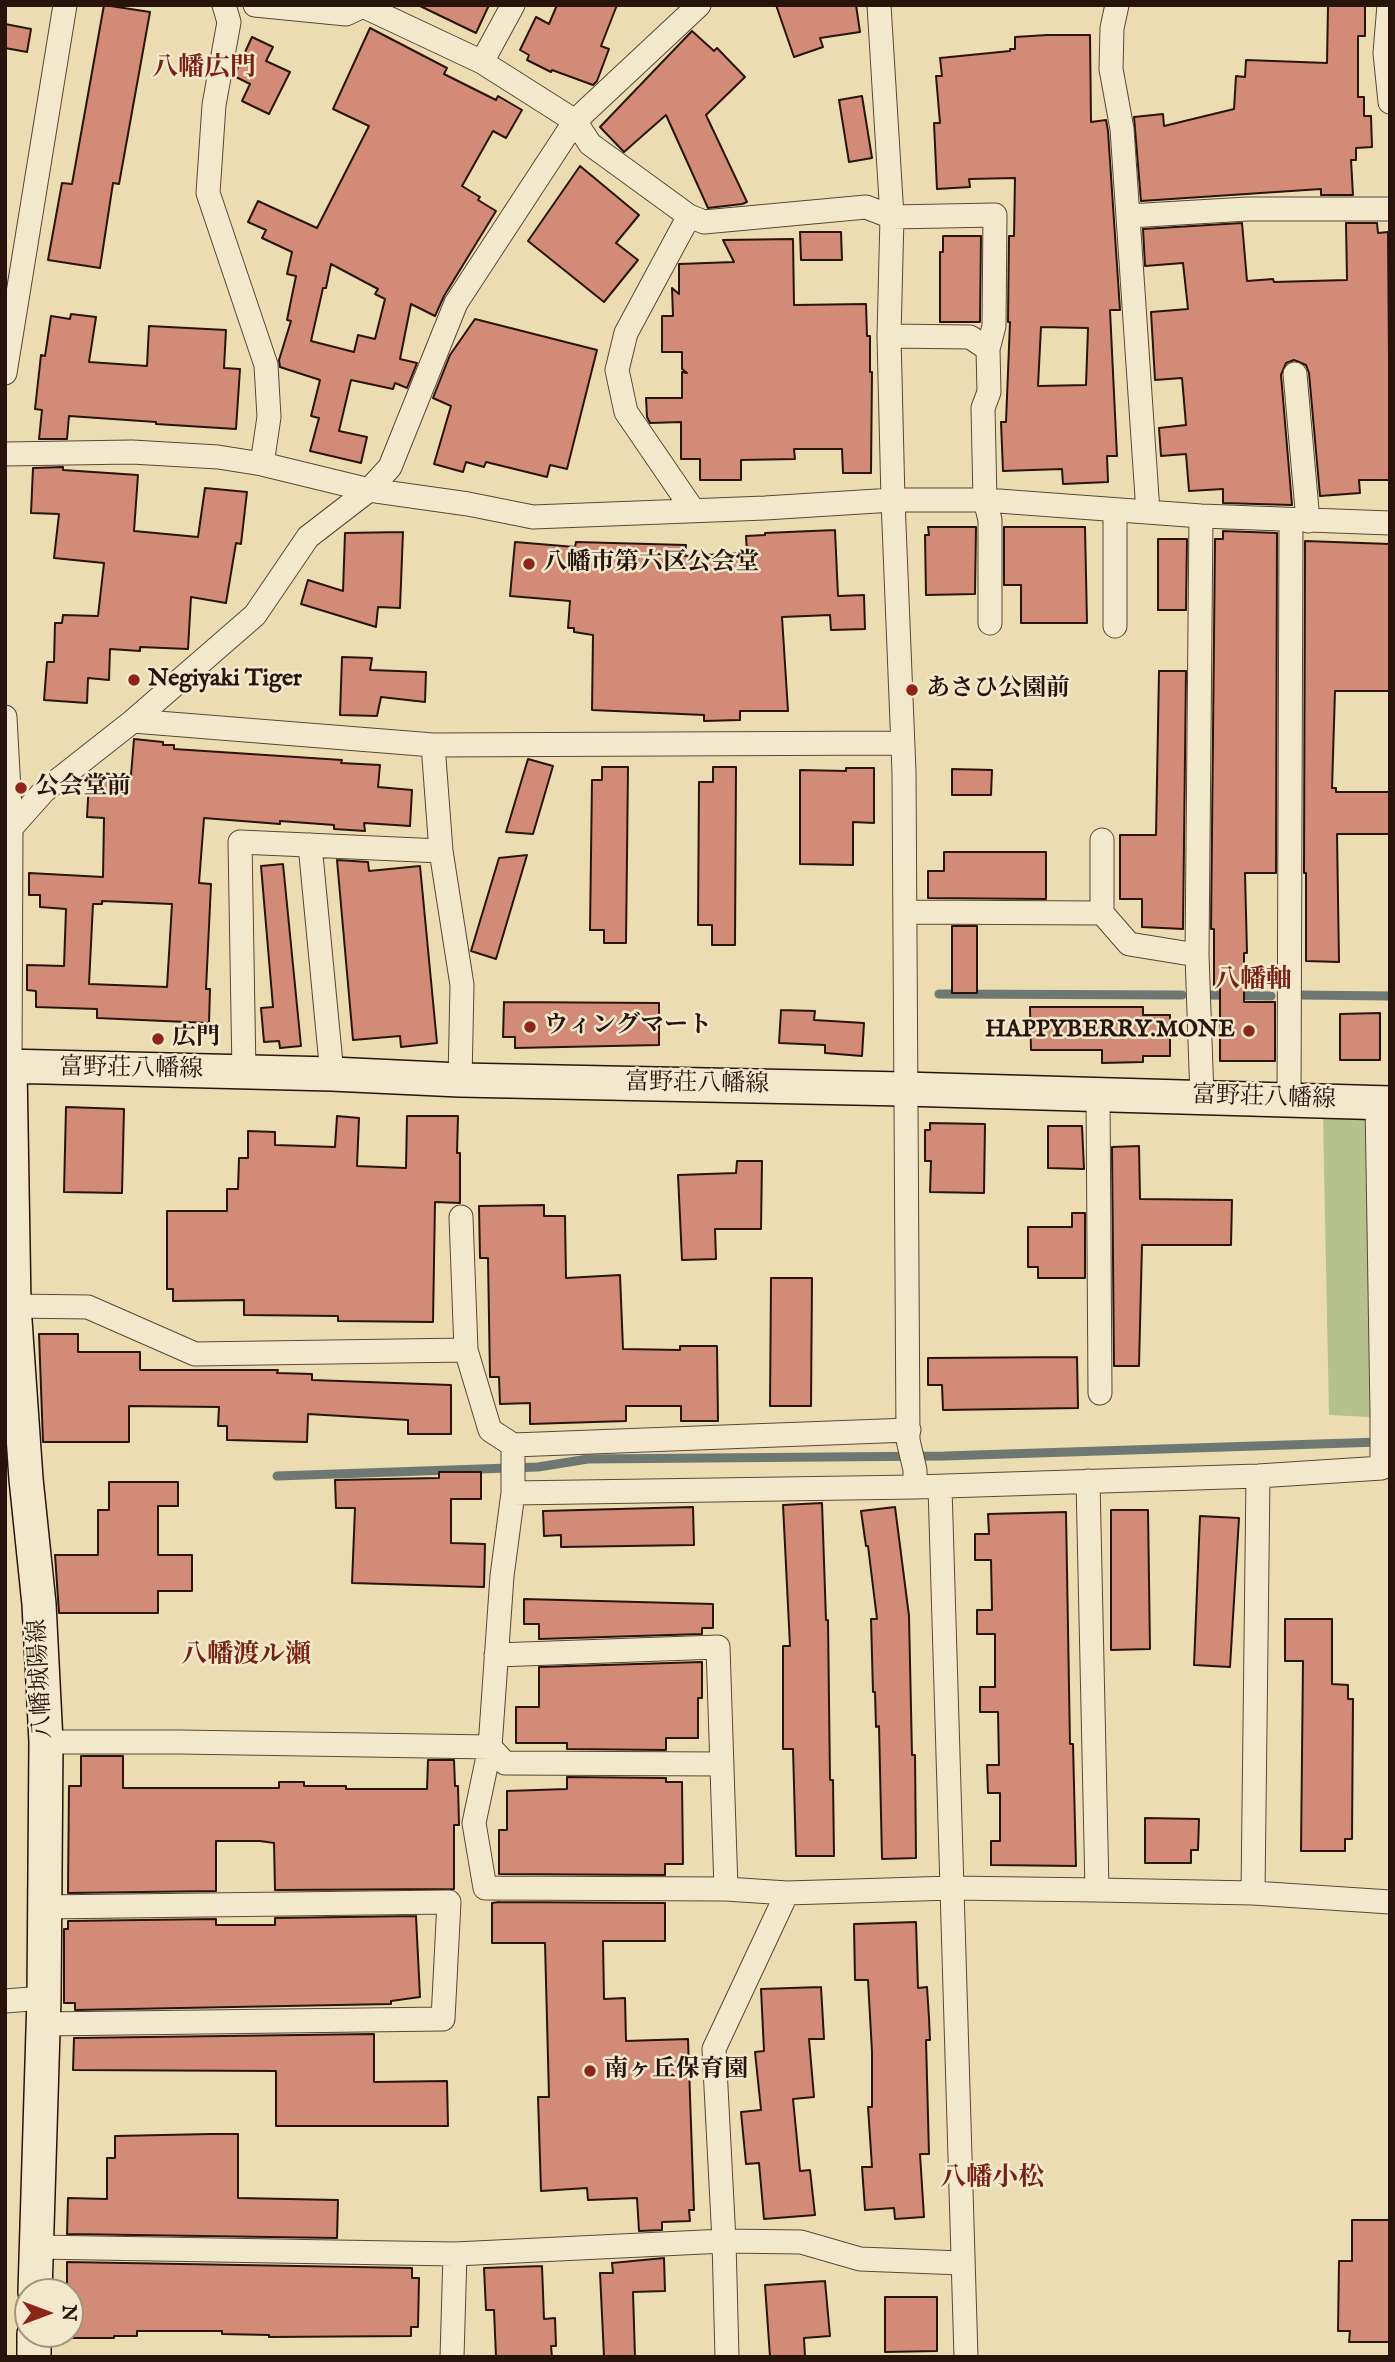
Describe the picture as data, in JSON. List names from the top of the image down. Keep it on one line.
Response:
{"streets":{"main road":["富野荘八幡線","八幡城陽線"]},"crossings":[["富野荘八幡線","八幡城陽線"]],"districts":["八幡広門","八幡軸","八幡渡ル瀬","八幡小松"],"places":["八幡市第六区公会堂","Negiyaki Tiger","あさひ公園前","公会堂前","ウィングマート","HAPPYBERRY.MONE","広門","南ヶ丘保育園"],"north":"right"}
